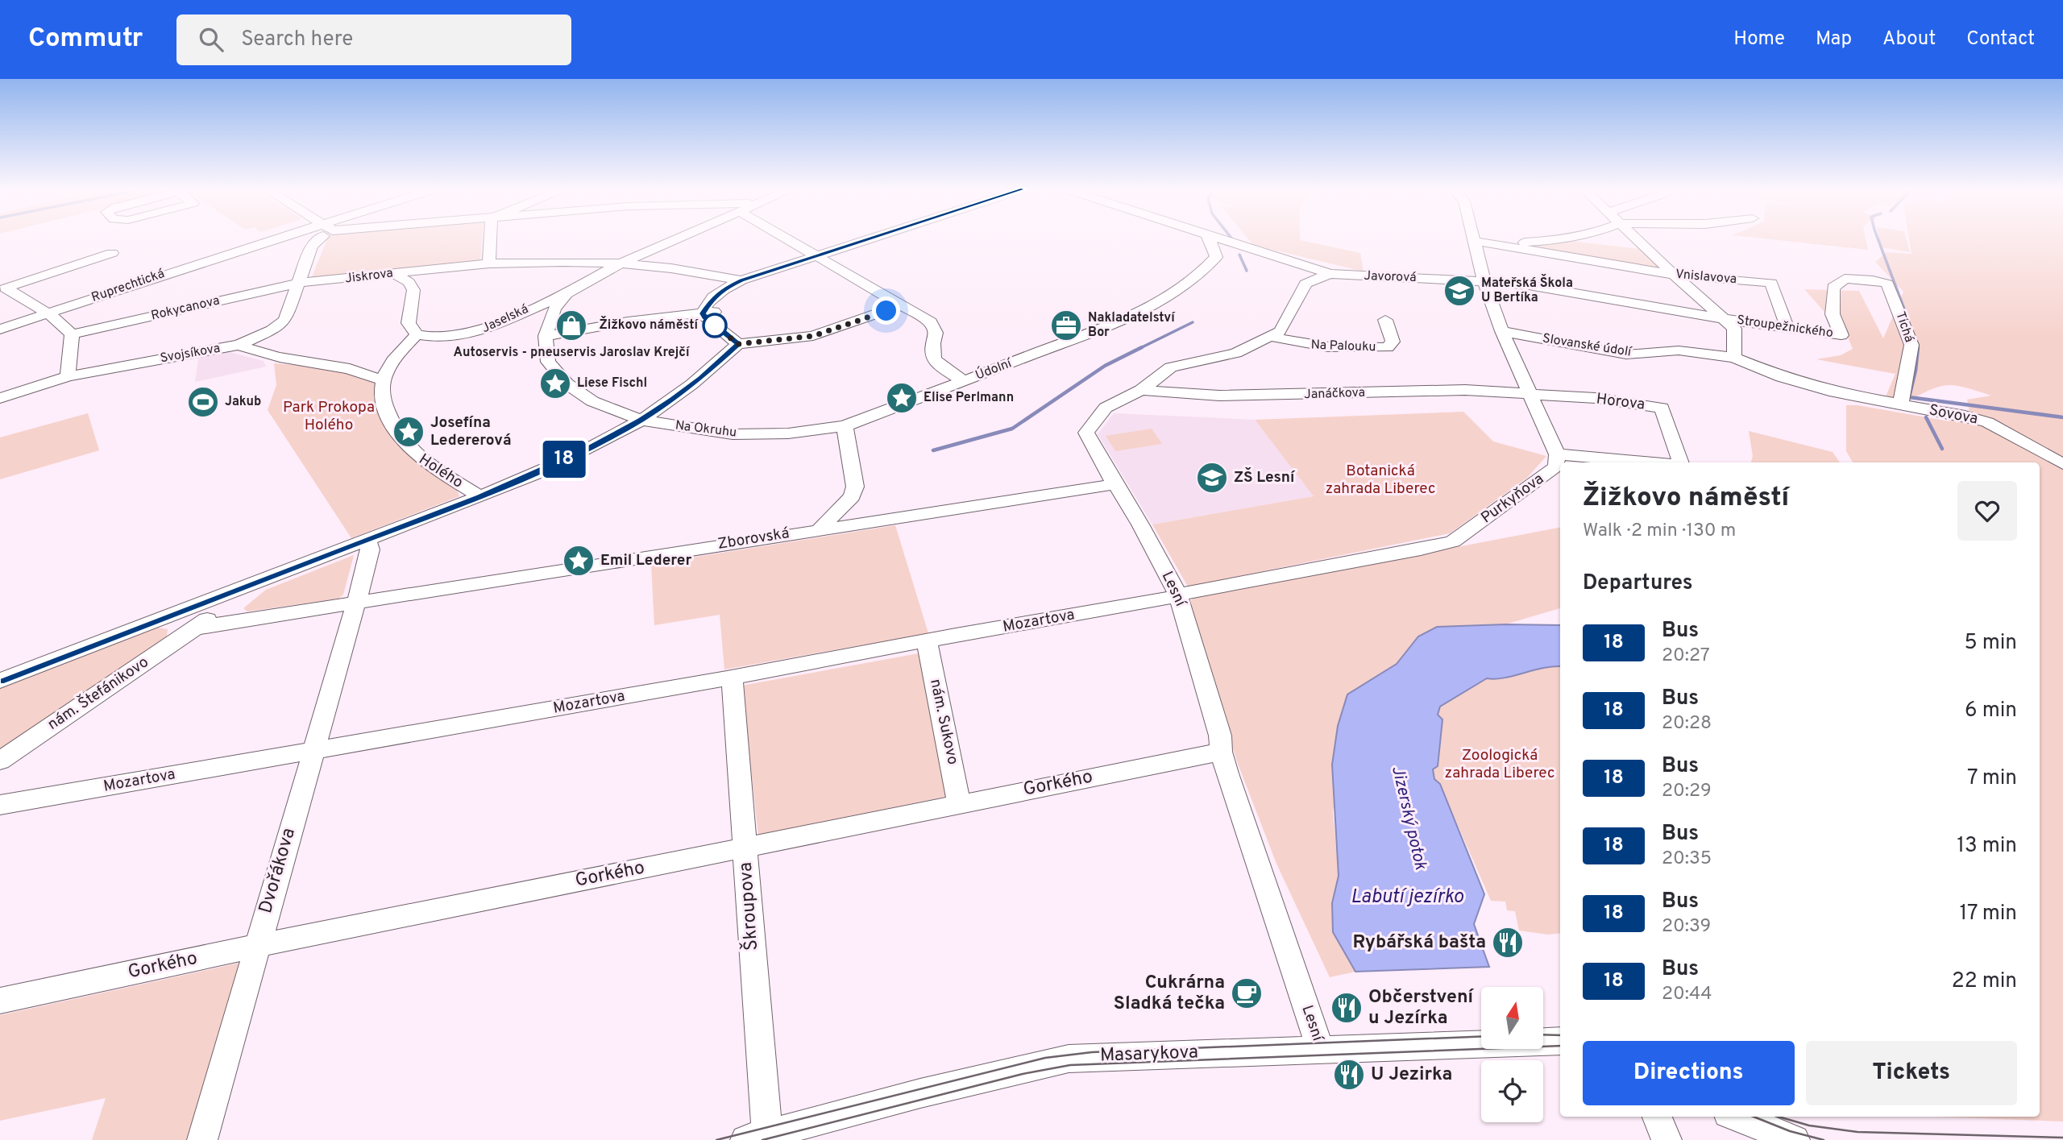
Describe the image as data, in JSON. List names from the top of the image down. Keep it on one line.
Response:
{"streets":{"street":["Jiskrova","Javorová","Vnislavova","Ruprechtická","Rokycanova","Jaselská","Stroupežnického","Tichá","Slovanské údolí","Na Palouku","Svojsíkova","Údolní","Janáčkova","Horova","Sovova","Na Okruhu","Holého","Purkyňova","Zborovská","Lesní","Mozartova","nám. Štefánikovo","nám. Sukovo","Gorkého","Dvořákova","Škroupova","Masarykova"]},"crossings":[["Jiskrova","Rokycanova"],["Jiskrova","Svojsíkova"],["Javorová","Stroupežnického"],["Javorová","Lesní"],["Vnislavova","Stroupežnického"],["Rokycanova","Svojsíkova"],["Jaselská","Na Okruhu"],["Stroupežnického","Tichá"],["Tichá","Sovova"],["Slovanské údolí","Sovova"],["Na Palouku","Lesní"],["Údolní","Na Okruhu"],["Janáčkova","Horova"],["Janáčkova","Lesní"],["Horova","Purkyňova"],["Na Okruhu","nám. Štefánikovo"],["Holého","nám. Štefánikovo"],["Purkyňova","Lesní"],["Purkyňova","Mozartova"],["Zborovská","Lesní"],["Zborovská","nám. Štefánikovo"],["Zborovská","Dvořákova"],["Lesní","Mozartova"],["Lesní","Gorkého"],["Lesní","Masarykova"],["Mozartova","nám. Sukovo"],["Mozartova","Dvořákova"],["Mozartova","Škroupova"],["nám. Štefánikovo","Dvořákova"],["nám. Sukovo","Gorkého"],["Gorkého","Dvořákova"],["Gorkého","Škroupova"],["Škroupova","Masarykova"]],"water":["Jizerský potok","Labutí jezírko"],"parks":["Park Prokopa Holého","Botanická zahrada Liberec","Zoologická zahrada Liberec"],"places":{"school or university":["Mateřská Škola U Bertíka","ZŠ Lesní"],"shop":["Autoservis - pneuservis Jaroslav Krejčí"],"other":["Žižkovo náměstí"],"office":["Nakladatelství Bor"],"place":["Liese Fischl","Elise Perlmann","Josefína Ledererová","Emil Lederer"],"sports":["Jakub"],"restaurant":["Rybářská bašta","Občerstvení u Jezírka","U Jezirka"],"cafe":["Cukrárna Sladká tečka"]},"lines":["bus line 18"],"north":"top","page":{"header":"Commutr","search":"Search here","nav":["Home","Map","About","Contact"],"on_map":"18","heading":[["Žižkovo náměstí","Walk · 2 min · 130 m"],"Departures"],"list":[{"mark":"18","name":"Bus","note":"20:27","value":"5 min"},{"mark":"18","name":"Bus","note":"20:28","value":"6 min"},{"mark":"18","name":"Bus","note":"20:29","value":"7 min"},{"mark":"18","name":"Bus","note":"20:35","value":"13 min"},{"mark":"18","name":"Bus","note":"20:39","value":"17 min"},{"mark":"18","name":"Bus","note":"20:44","value":"22 min"}],"buttons":["Directions","Tickets"]}}
